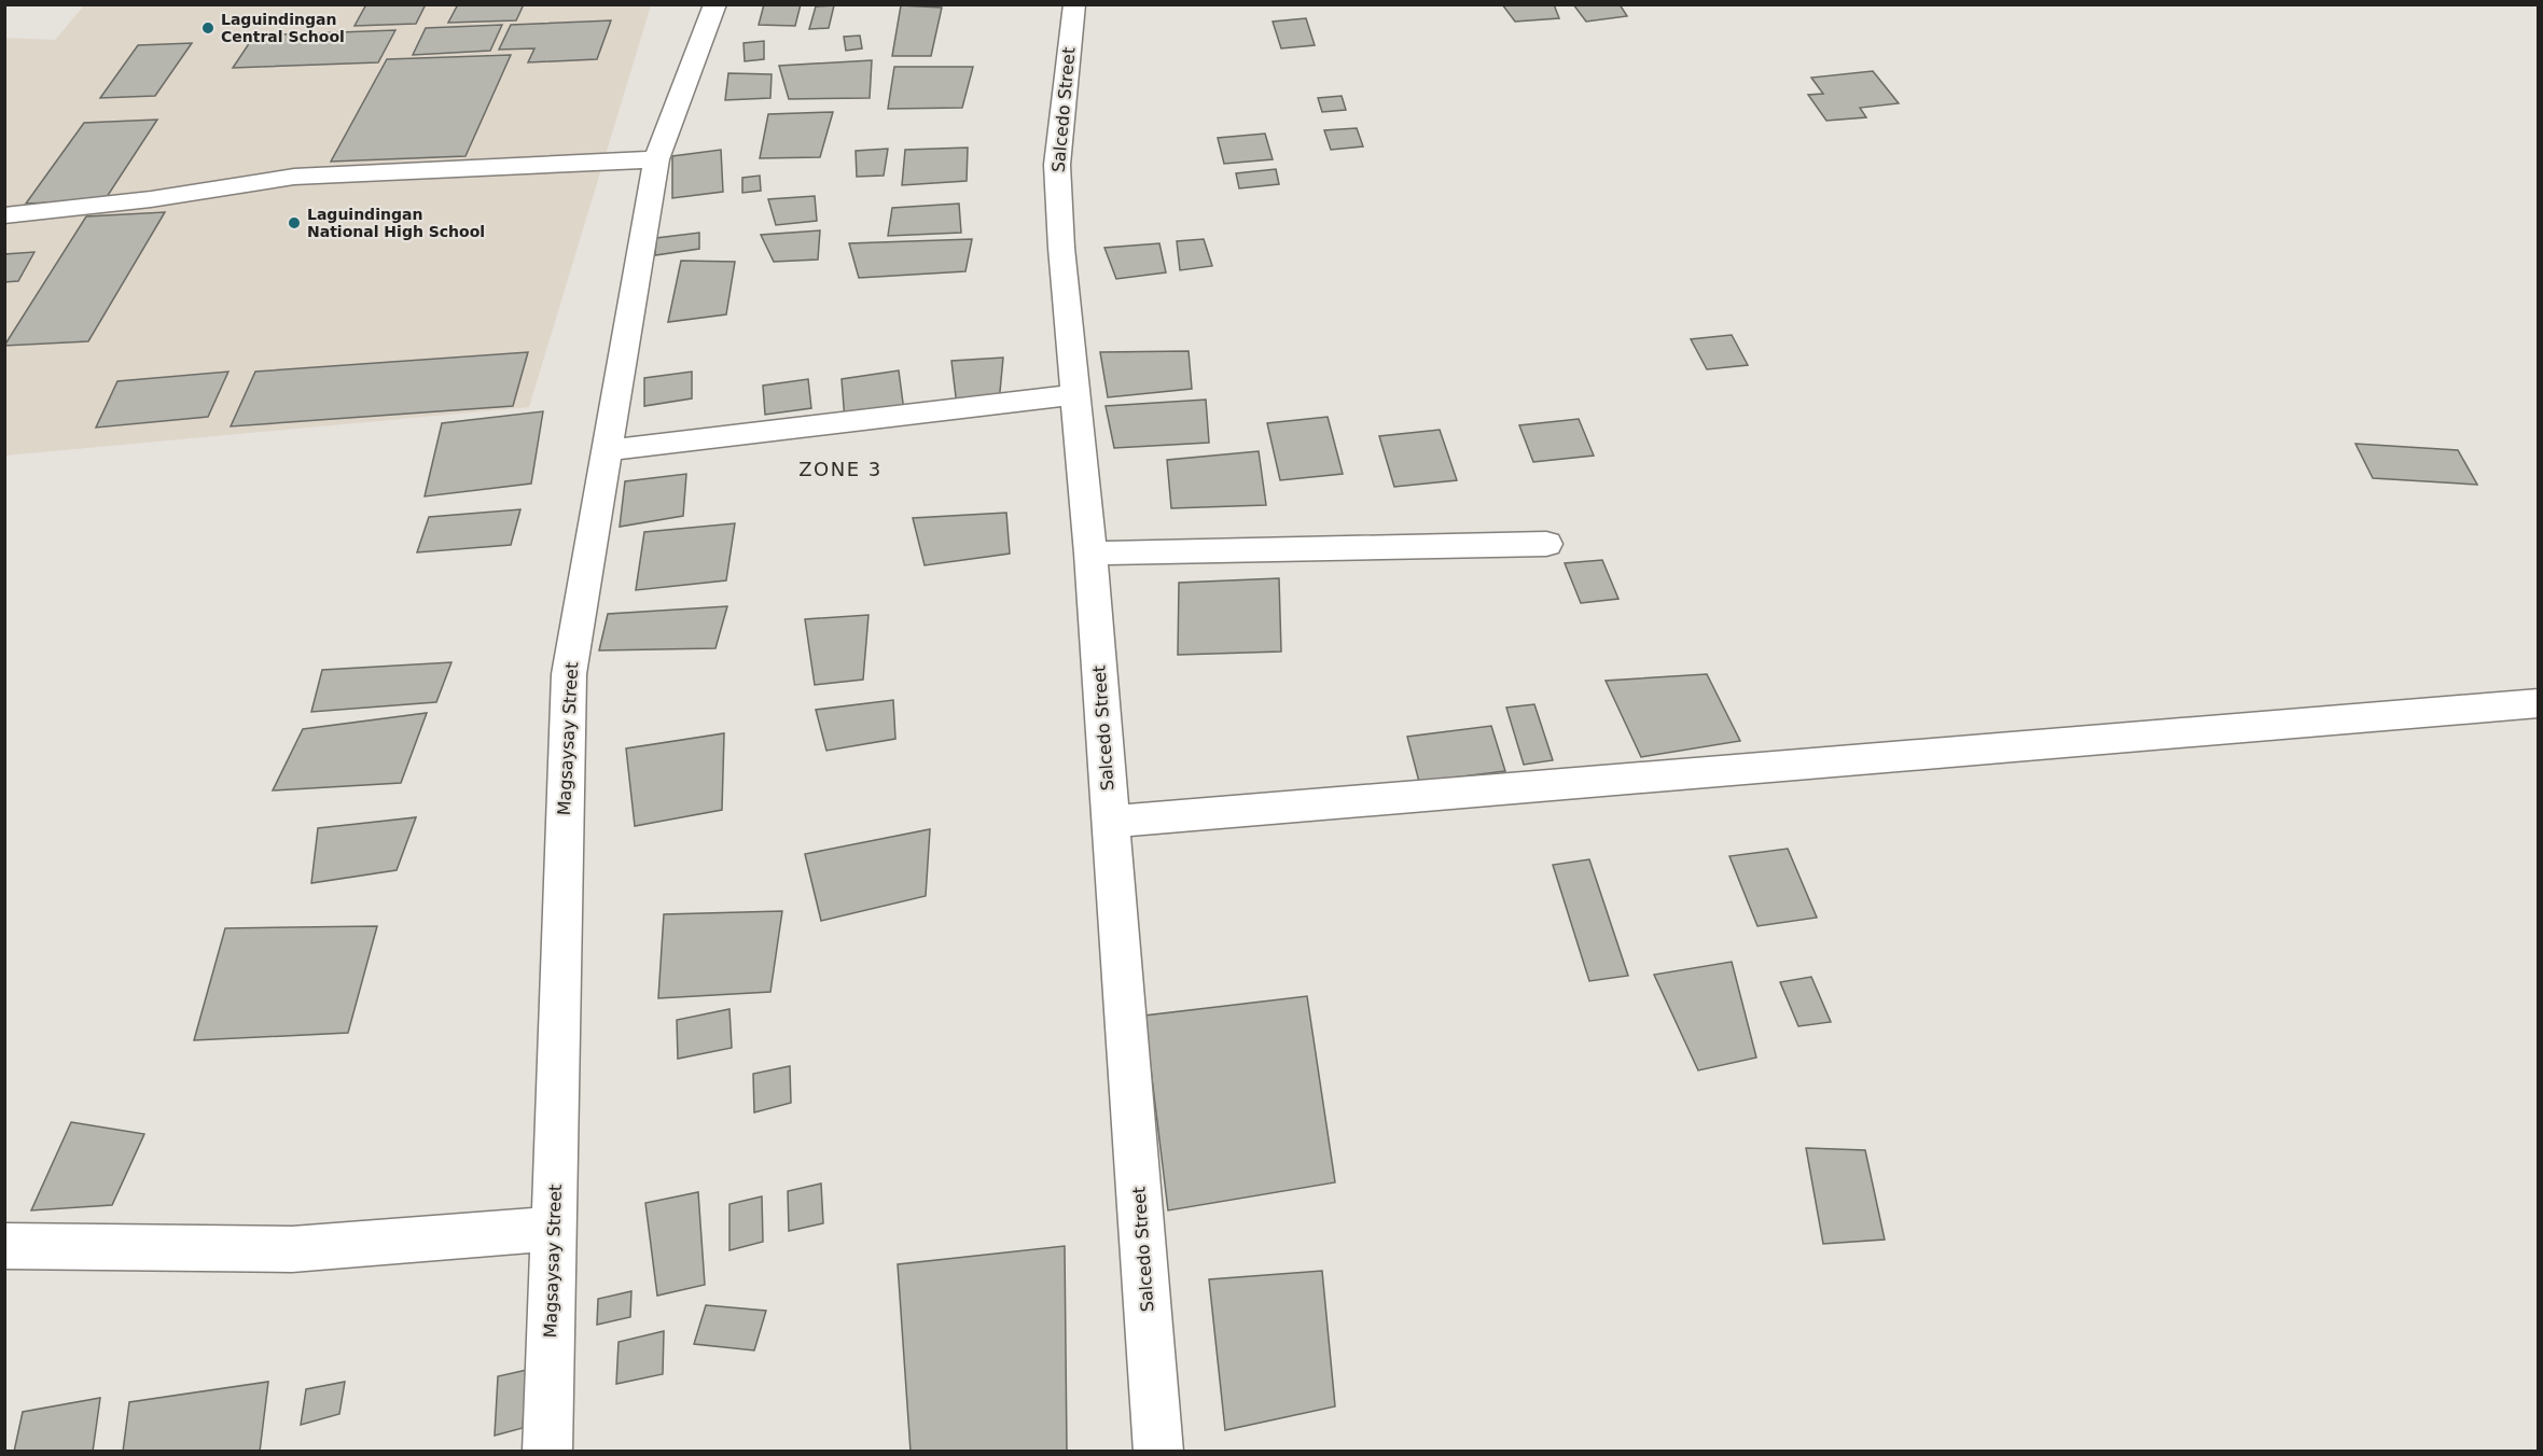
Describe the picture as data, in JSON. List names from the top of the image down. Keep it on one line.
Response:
{"streets":{"street":["Salcedo Street","Magsaysay Street"]},"districts":["ZONE 3"],"places":["Laguindingan Central School","Laguindingan National High School"]}
